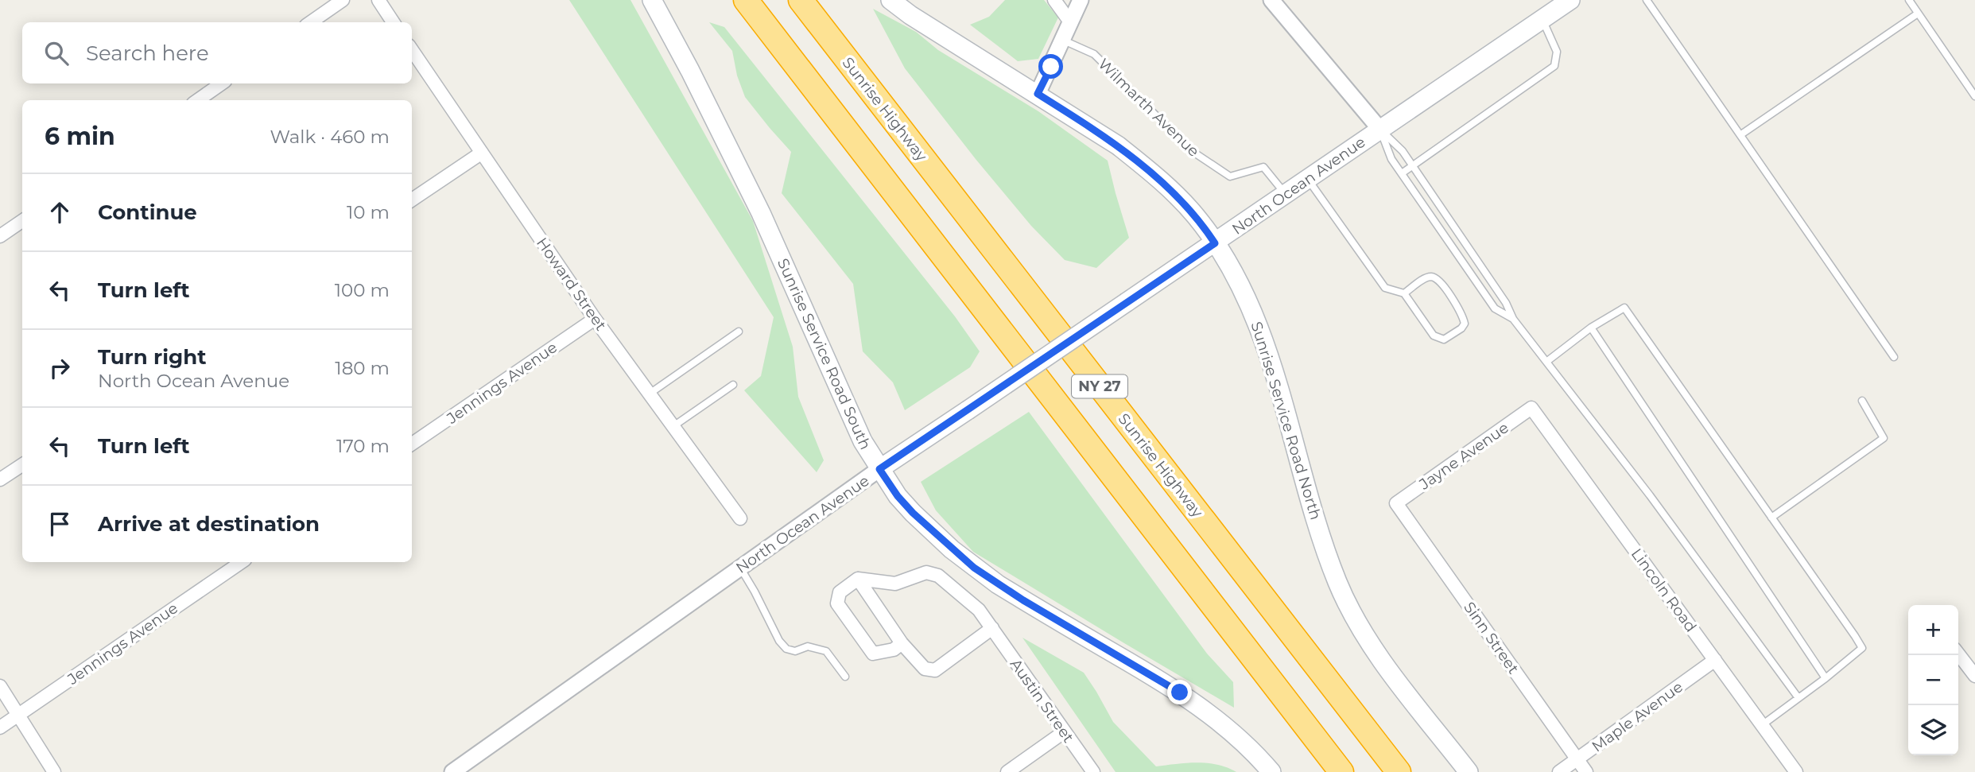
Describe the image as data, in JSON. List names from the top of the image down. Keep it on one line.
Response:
{"streets":{"highway":["Sunrise Highway","NY 27"],"main road":["North Ocean Avenue","Sunrise Service Road South","Sunrise Service Road North"],"street":["Howard Street","Jennings Avenue","Jayne Avenue","Lincoln Road","Sinn Street","Austin Street","Maple Avenue"],"lane":["Wilmarth Avenue"]},"crossings":[["Wilmarth Avenue","North Ocean Avenue"],["North Ocean Avenue","Sunrise Service Road South"],["North Ocean Avenue","Sunrise Service Road North"],["Howard Street","Jennings Avenue"],["Jayne Avenue","Lincoln Road"],["Jayne Avenue","Sinn Street"],["Lincoln Road","Maple Avenue"],["Sinn Street","Maple Avenue"]],"page":{"search":"Search here","heading":["6 min","Walk · 460 m"],"list":[["Continue","10 m"],["Turn left","100 m"],["Turn right","North Ocean Avenue","180 m"],["Turn left","170 m"],"Arrive at destination"],"map_buttons":["+","−"]}}
